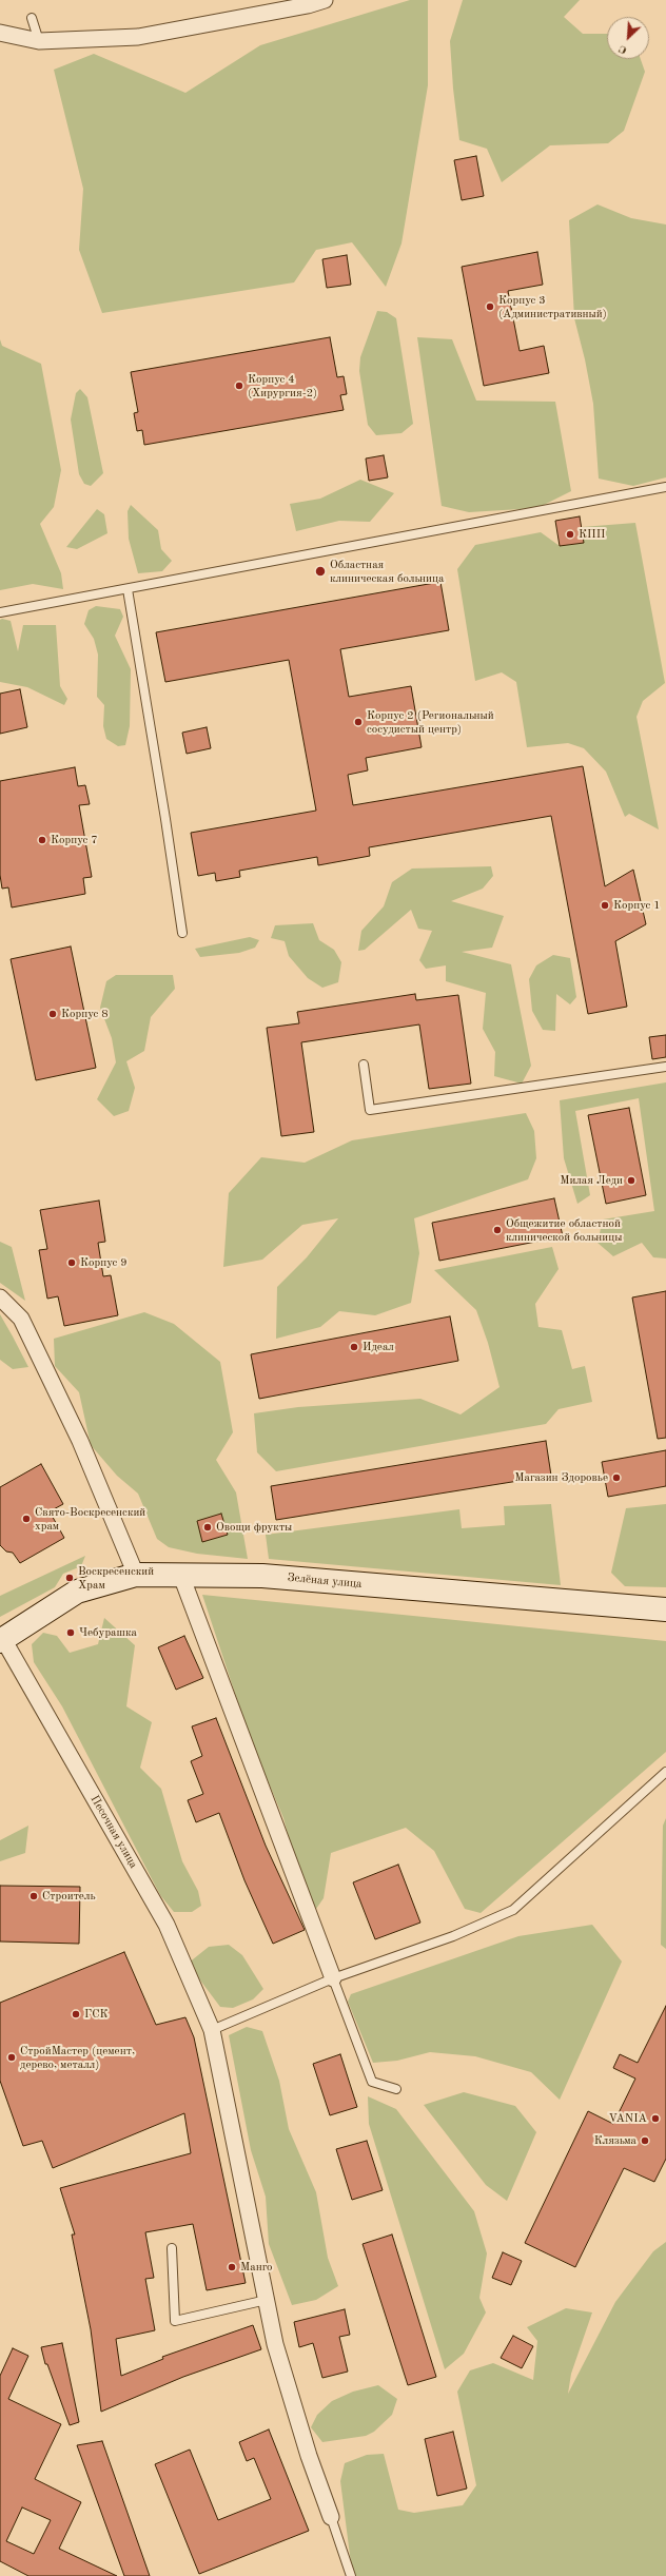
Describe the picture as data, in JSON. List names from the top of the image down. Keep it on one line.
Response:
{"streets":{"street":["Зелёная улица","Песочная улица"]},"crossings":[["Зелёная улица","Песочная улица"]],"places":["Корпус 3 (Административный)","Корпус 4 (Хирургия-2)","КПП","Областная клиническая больница","Корпус 2 (Региональный сосудистый центр)","Корпус 7","Корпус 1","Корпус 8","Милая Леди","Общежитие областной клинической больницы","Корпус 9","Идеал","Магазин Здоровье","Свято-Воскресенский храм","Овощи фрукты","Воскресенский Храм","Чебурашка","Строитель","ГСК","СтройМастер (цемент, дерево, металл)","VANIA","Клязьма","Манго"],"north":"bottom left"}
